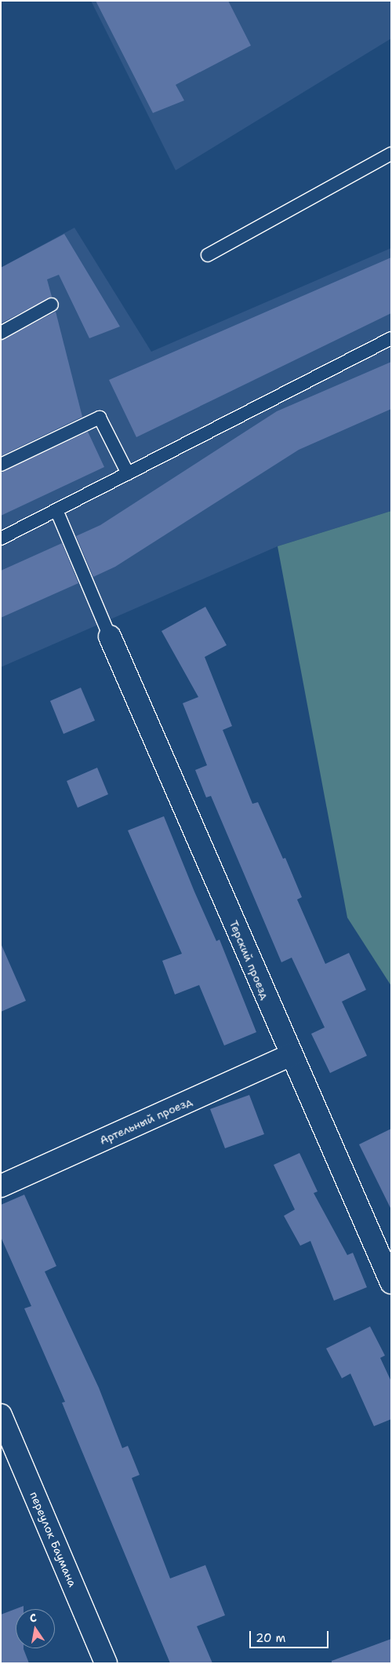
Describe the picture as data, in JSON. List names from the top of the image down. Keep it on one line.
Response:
{"streets":{"street":["Терский проезд","Артельный проезд","переулок Баумана"]},"crossings":[["Терский проезд","Артельный проезд"]],"scale_bar":"20 m","north":"top"}
